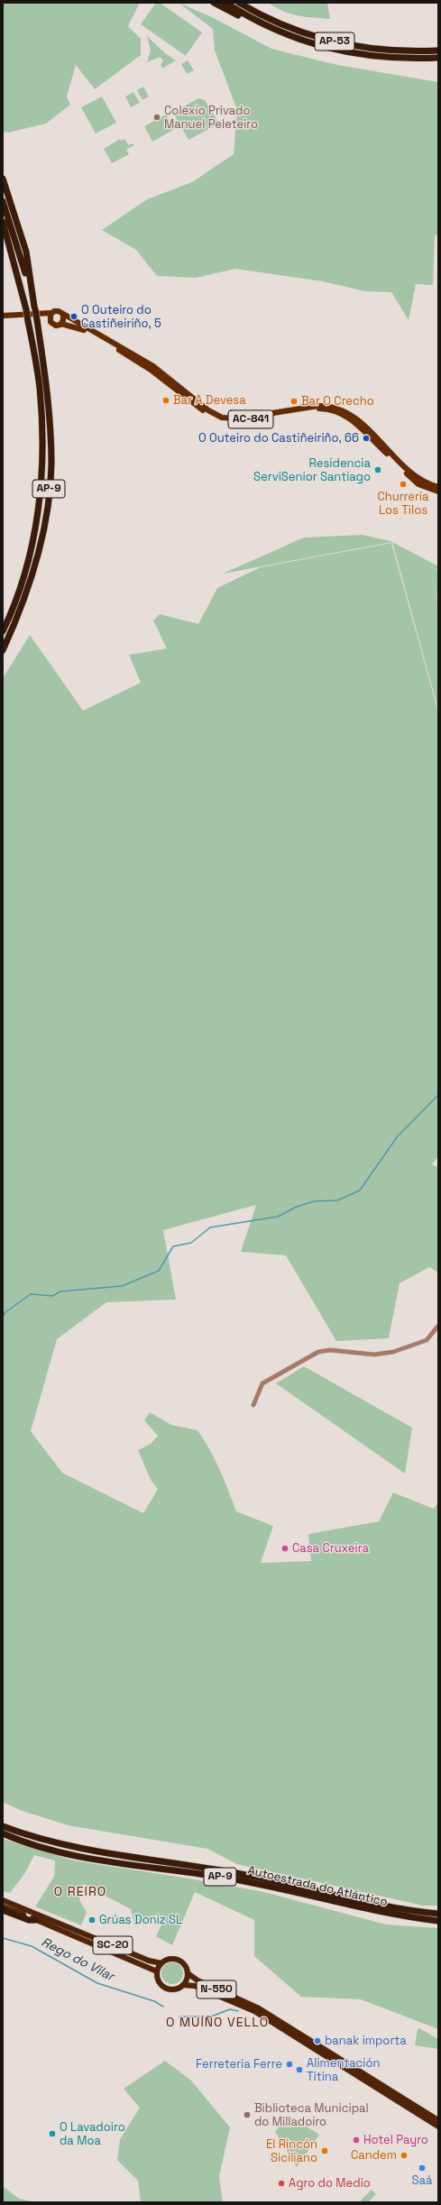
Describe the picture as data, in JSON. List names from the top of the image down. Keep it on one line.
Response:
{"streets":{"highway":["AP-53","AP-9","Autoestrada do Atlántico","SC-20","N-550"],"main road":["AC-841"]},"crossings":[["SC-20","N-550"]],"districts":["O REIRO","O MUÍÑO VELLO"],"water":["Rego do Vilar"],"places":["Colexio Privado Manuel Peleteiro","O Outeiro do Castiñeiriño, 5","Bar A Devesa","Bar O Crecho","O Outeiro do Castiñeiriño, 66","Residencia ServiSenior Santiago","Churrería Los Tilos","Casa Cruxeira","Grúas Doniz SL","banak importa","Ferretería Ferre","Alimentación Titina","Biblioteca Municipal do Milladoiro","O Lavadoiro da Moa","Hotel Payro","El Rincón Siciliano","Candem","Saá","Agro do Medio"]}
